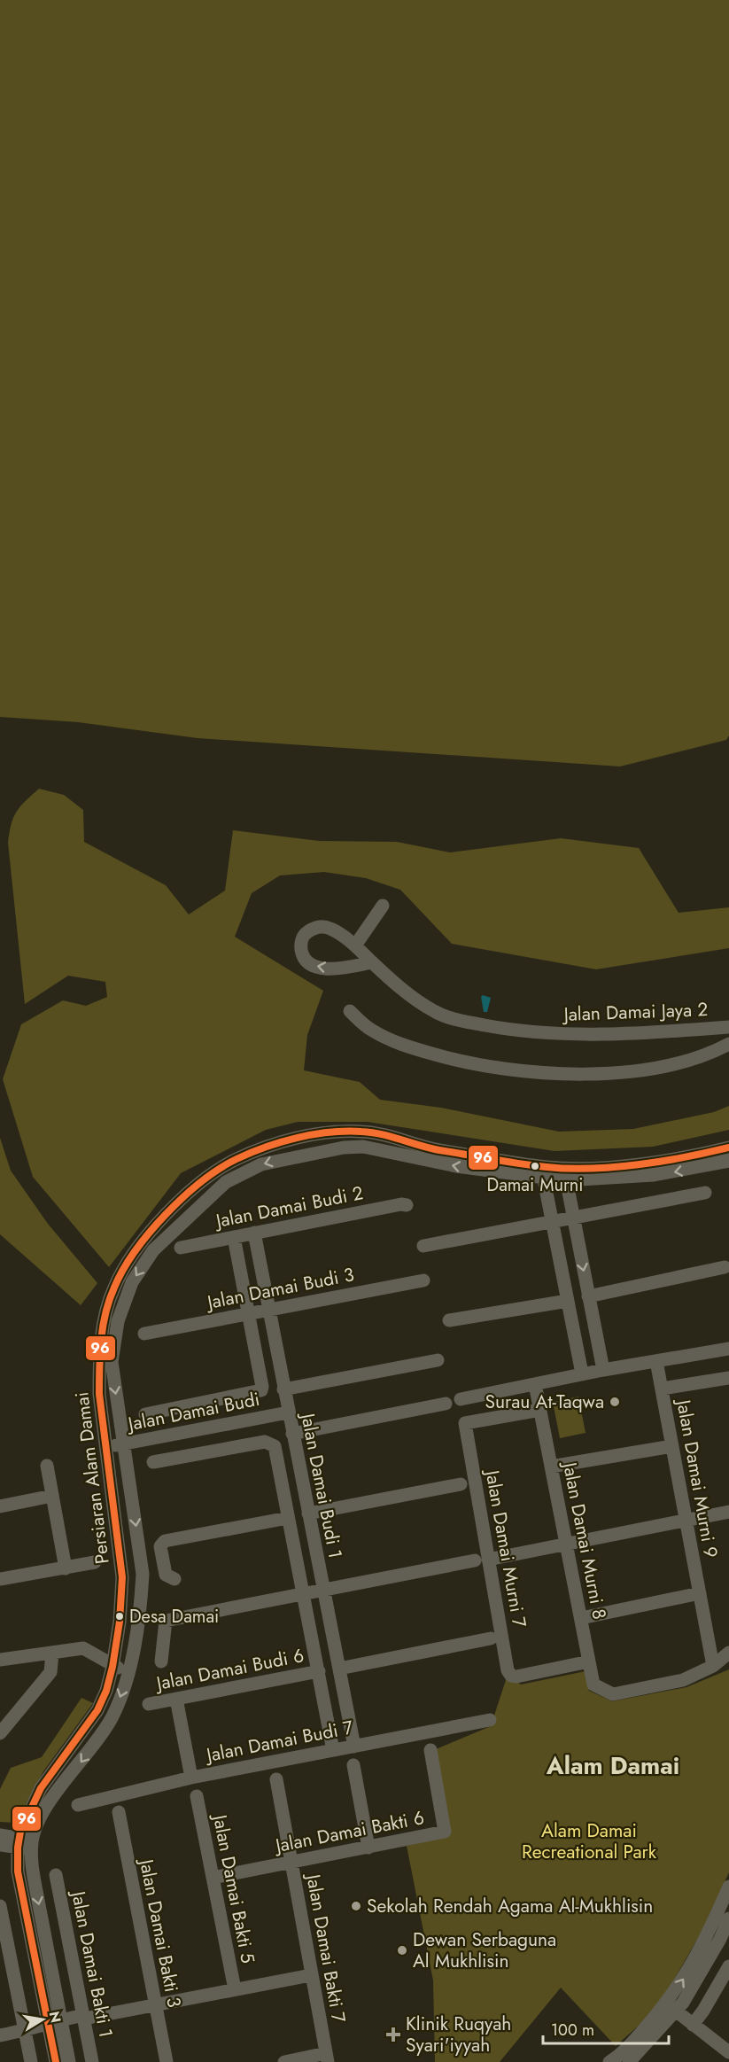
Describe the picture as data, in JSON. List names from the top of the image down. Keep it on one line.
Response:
{"streets":{"street":["Jalan Damai Jaya 2","Jalan Damai Budi 2","Jalan Damai Budi 3","Jalan Damai Budi","Persiaran Alam Damai","Jalan Damai Murni 9","Jalan Damai Budi 1","Jalan Damai Murni 8","Jalan Damai Murni 7","Jalan Damai Budi 6","Jalan Damai Budi 7","Jalan Damai Bakti 6","Jalan Damai Bakti 5","Jalan Damai Bakti 3","Jalan Damai Bakti 7","Jalan Damai Bakti 1"]},"crossings":[["Jalan Damai Budi 2","Jalan Damai Budi"],["Jalan Damai Budi 2","Jalan Damai Budi 1"],["Jalan Damai Budi 3","Jalan Damai Budi"],["Jalan Damai Budi 3","Jalan Damai Budi 1"],["Jalan Damai Budi","Persiaran Alam Damai"],["Jalan Damai Budi","Jalan Damai Budi 1"],["Jalan Damai Murni 9","Jalan Damai Murni 8"],["Jalan Damai Budi 1","Jalan Damai Budi 7"],["Jalan Damai Murni 8","Jalan Damai Murni 7"],["Jalan Damai Bakti 6","Jalan Damai Bakti 5"],["Jalan Damai Bakti 6","Jalan Damai Bakti 7"]],"districts":["Alam Damai"],"parks":["Alam Damai Recreational Park"],"places":{"other":["Damai Murni","Surau At-Taqwa","Desa Damai","Sekolah Rendah Agama Al-Mukhlisin","Dewan Serbaguna Al Mukhlisin"],"health":["Klinik Ruqyah Syari'iyyah"]},"lines":["transit line 96"],"scale_bar":"100 m","north":"right"}
